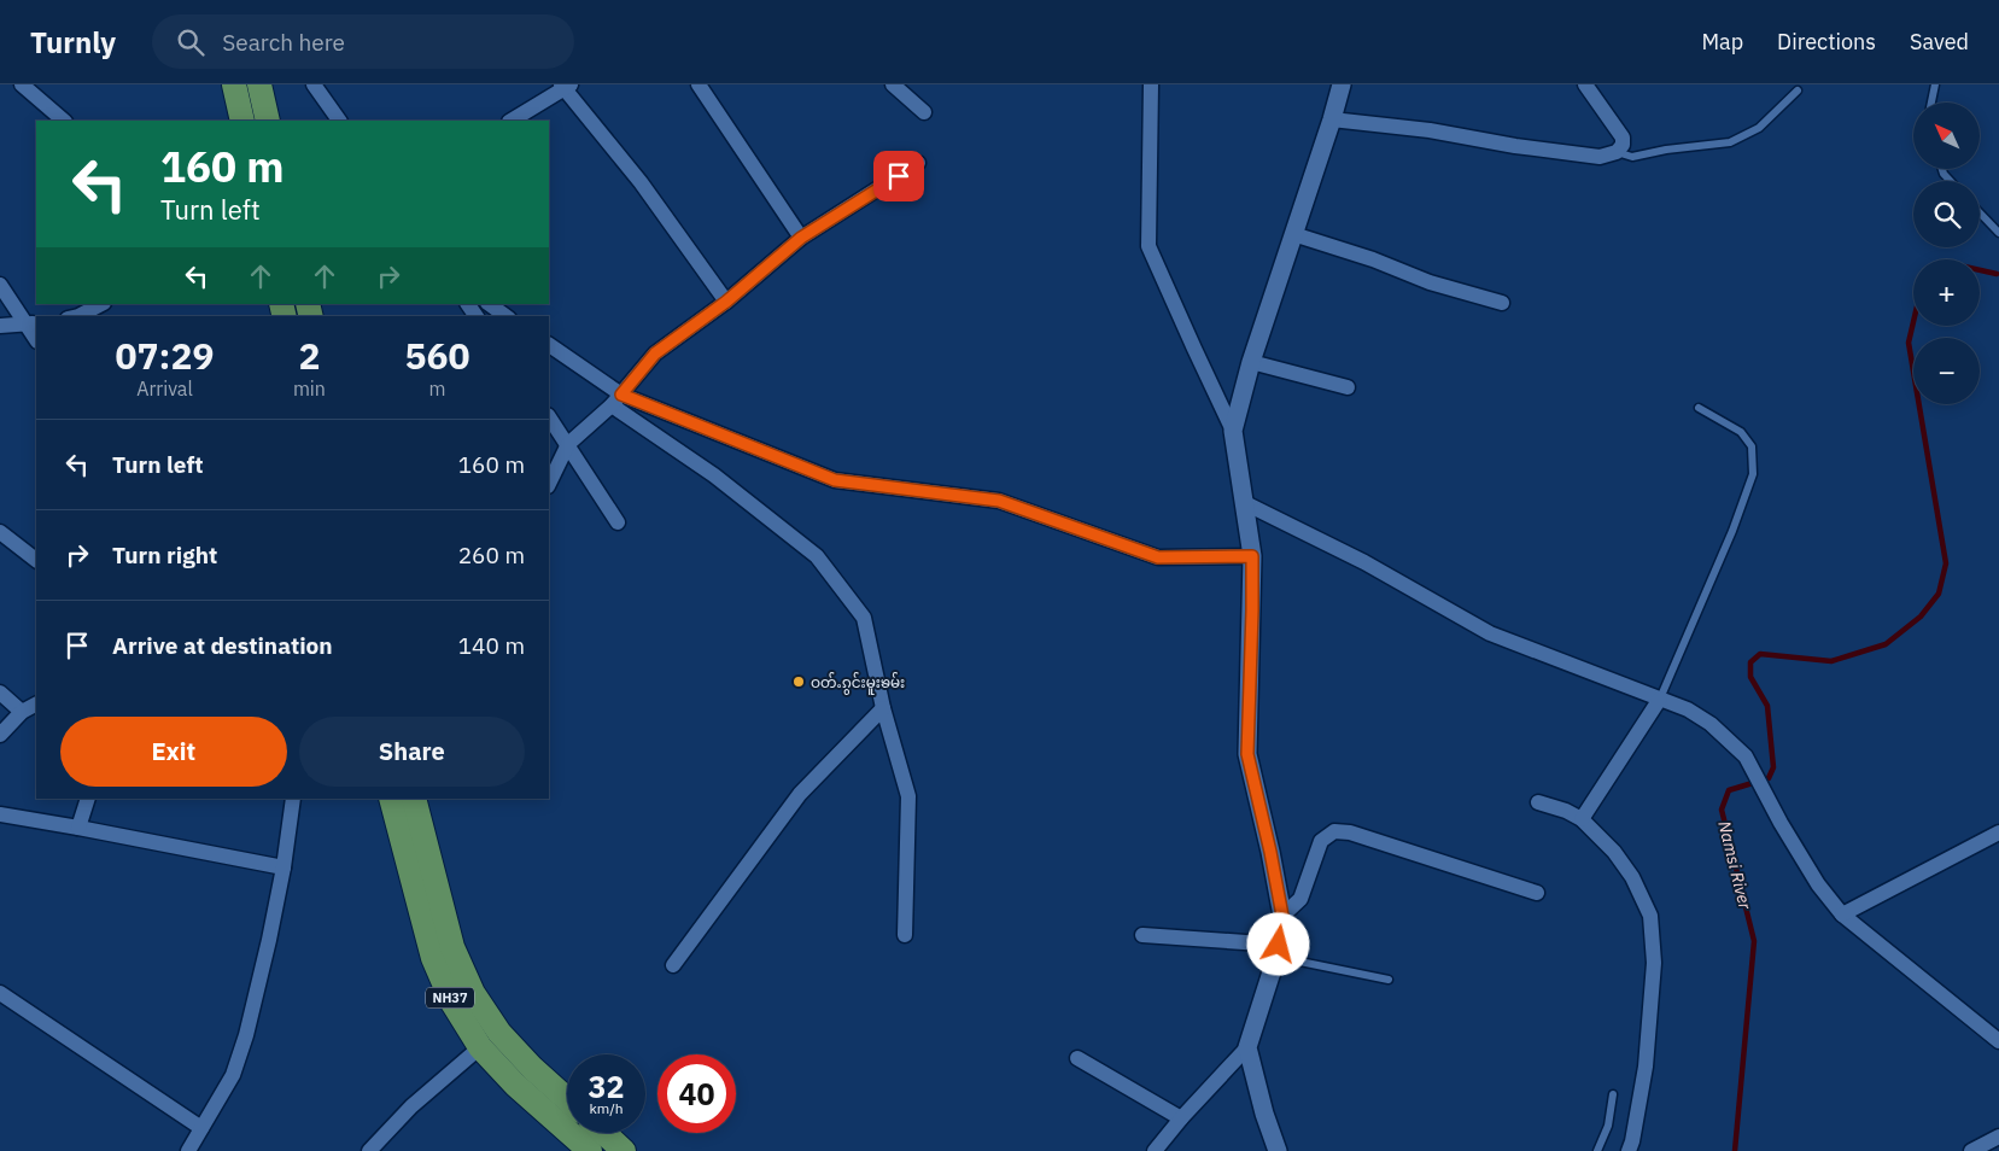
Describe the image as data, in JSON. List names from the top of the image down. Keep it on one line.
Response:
{"streets":{"highway":["NH37"]},"water":["Namsi River"],"places":["ဝတ်ႉၵွင်းမူးၶမ်း"],"north":"top left","page":{"header":"Turnly","search":"Search here","nav":["Map","Directions","Saved"],"map_buttons":["+","−"],"turn":["160 m","Turn left"],"eta":["07:29","Arrival","2","min","560","m"],"list":[{"name":"Turn left","value":"160 m"},{"name":"Turn right","value":"260 m"},{"name":"Arrive at destination","value":"140 m"}],"buttons":["Exit","Share"],"speed":"32 km/h","limit":"40"}}
